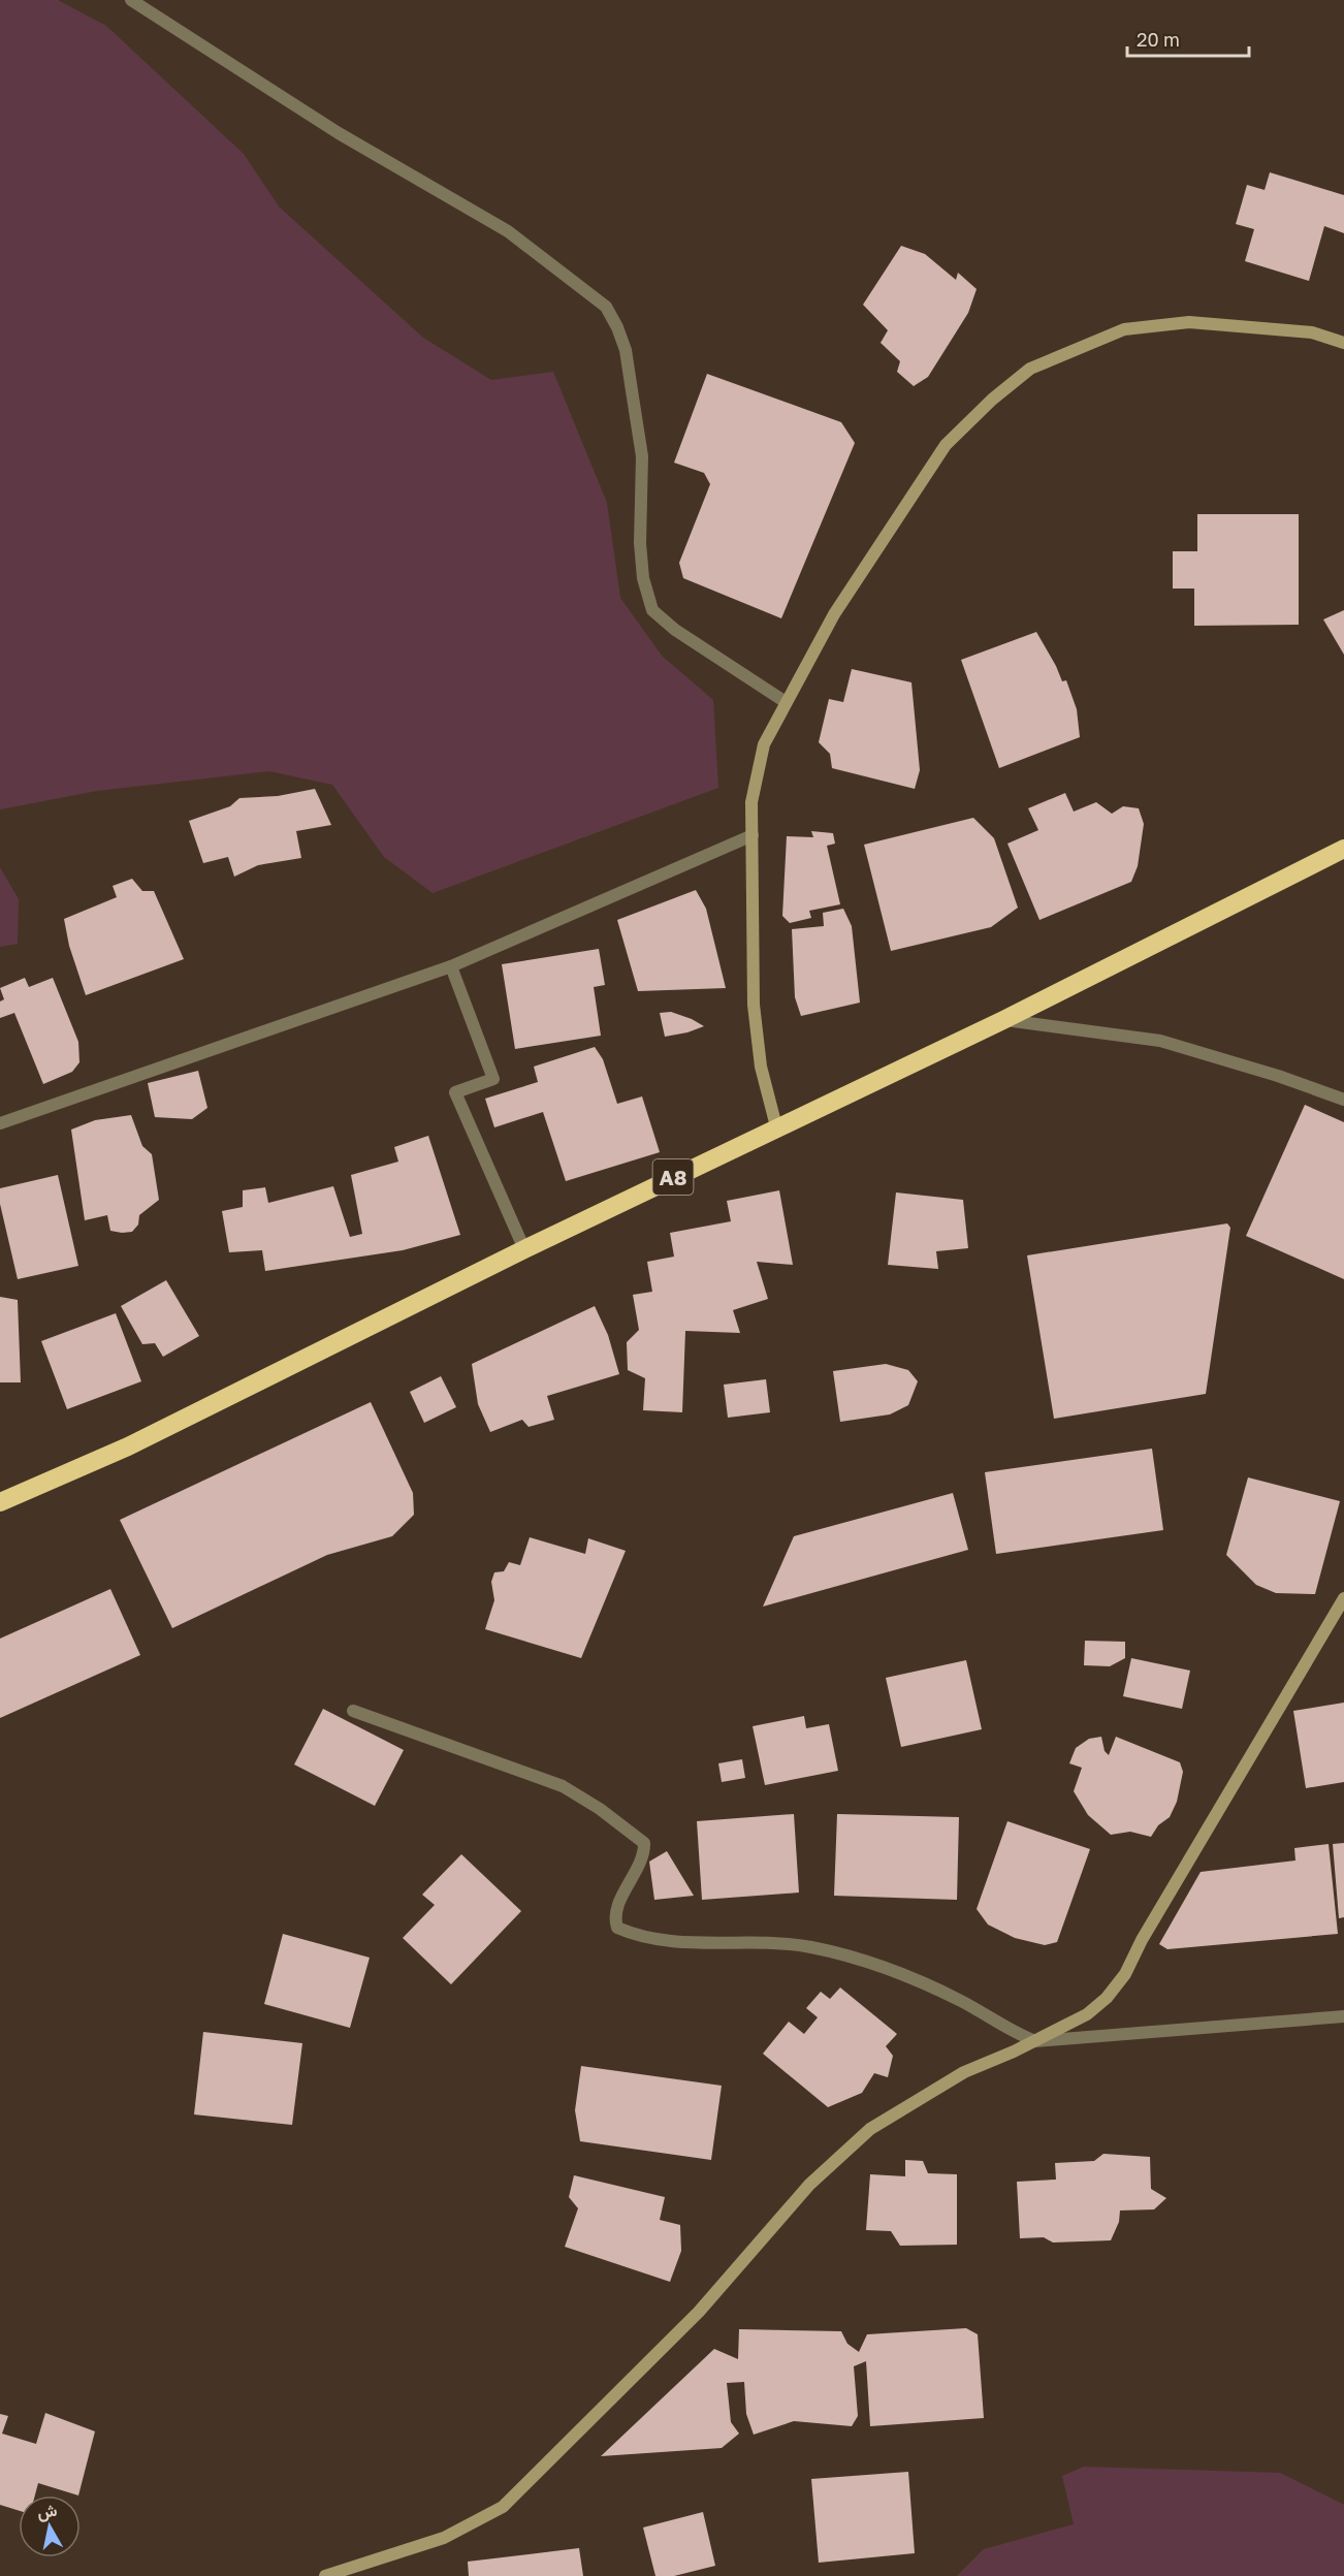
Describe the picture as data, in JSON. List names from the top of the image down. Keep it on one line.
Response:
{"streets":{"highway":["A8"]},"scale_bar":"20 m","north":"top"}
